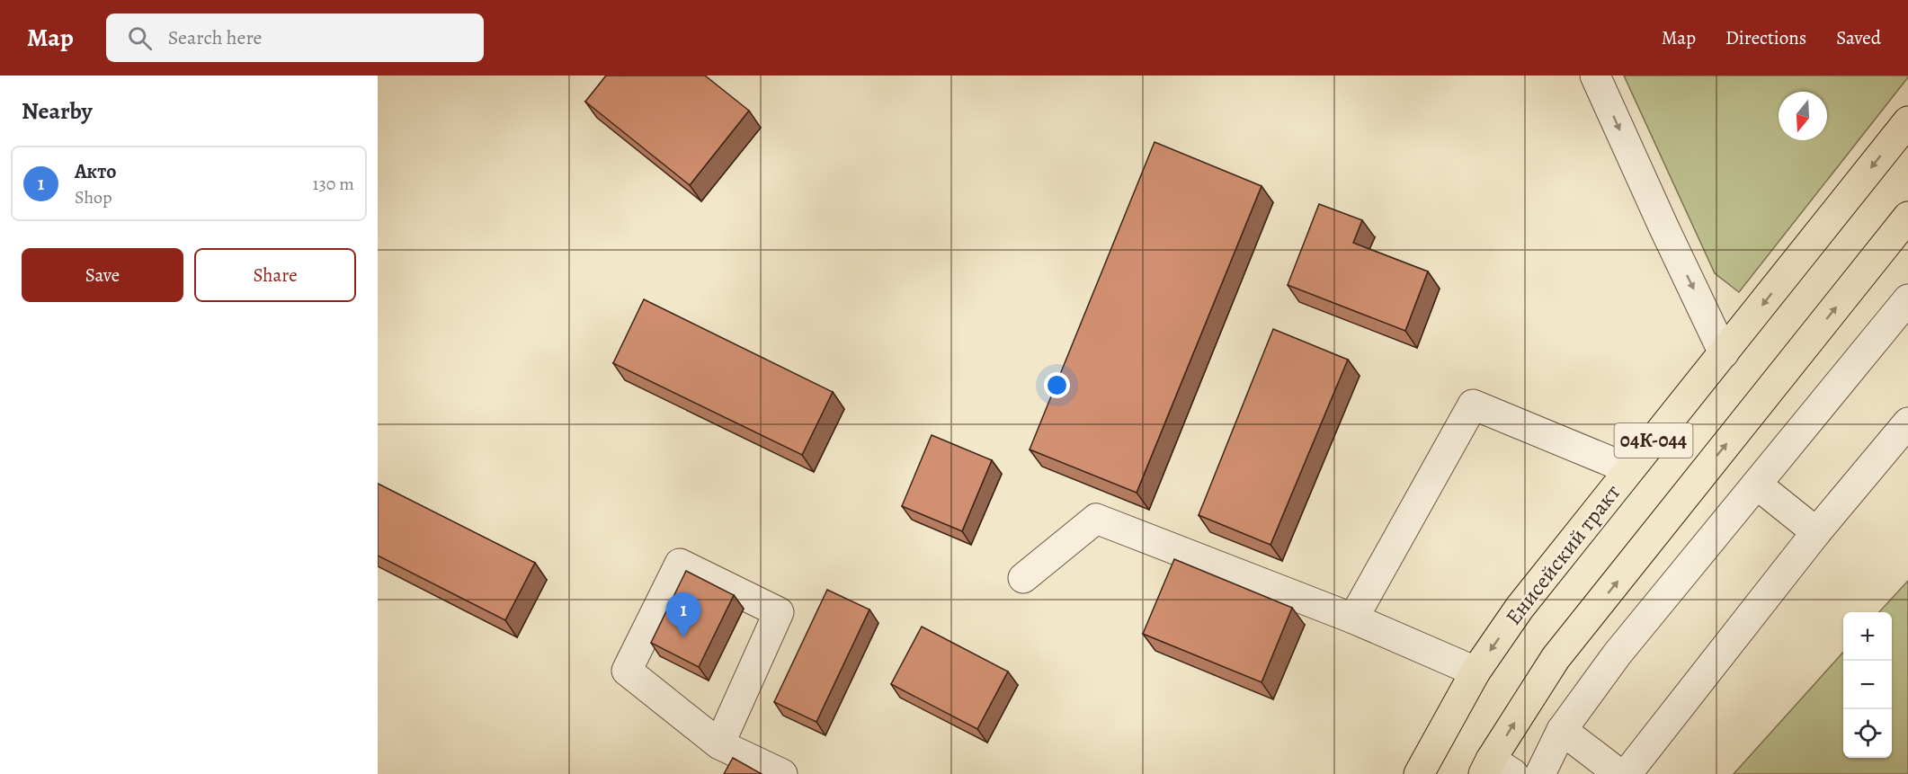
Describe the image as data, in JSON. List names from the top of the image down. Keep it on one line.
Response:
{"streets":{"main road":["04К-044","Енисейский тракт"]},"north":"bottom","page":{"header":"Map","search":"Search here","nav":["Map","Directions","Saved"],"heading":"Nearby","list":[{"mark":"1","name":"Акто","note":"Shop","value":"130 m"}],"buttons":["Save","Share"],"pins":"1","map_buttons":["+","−"]}}
